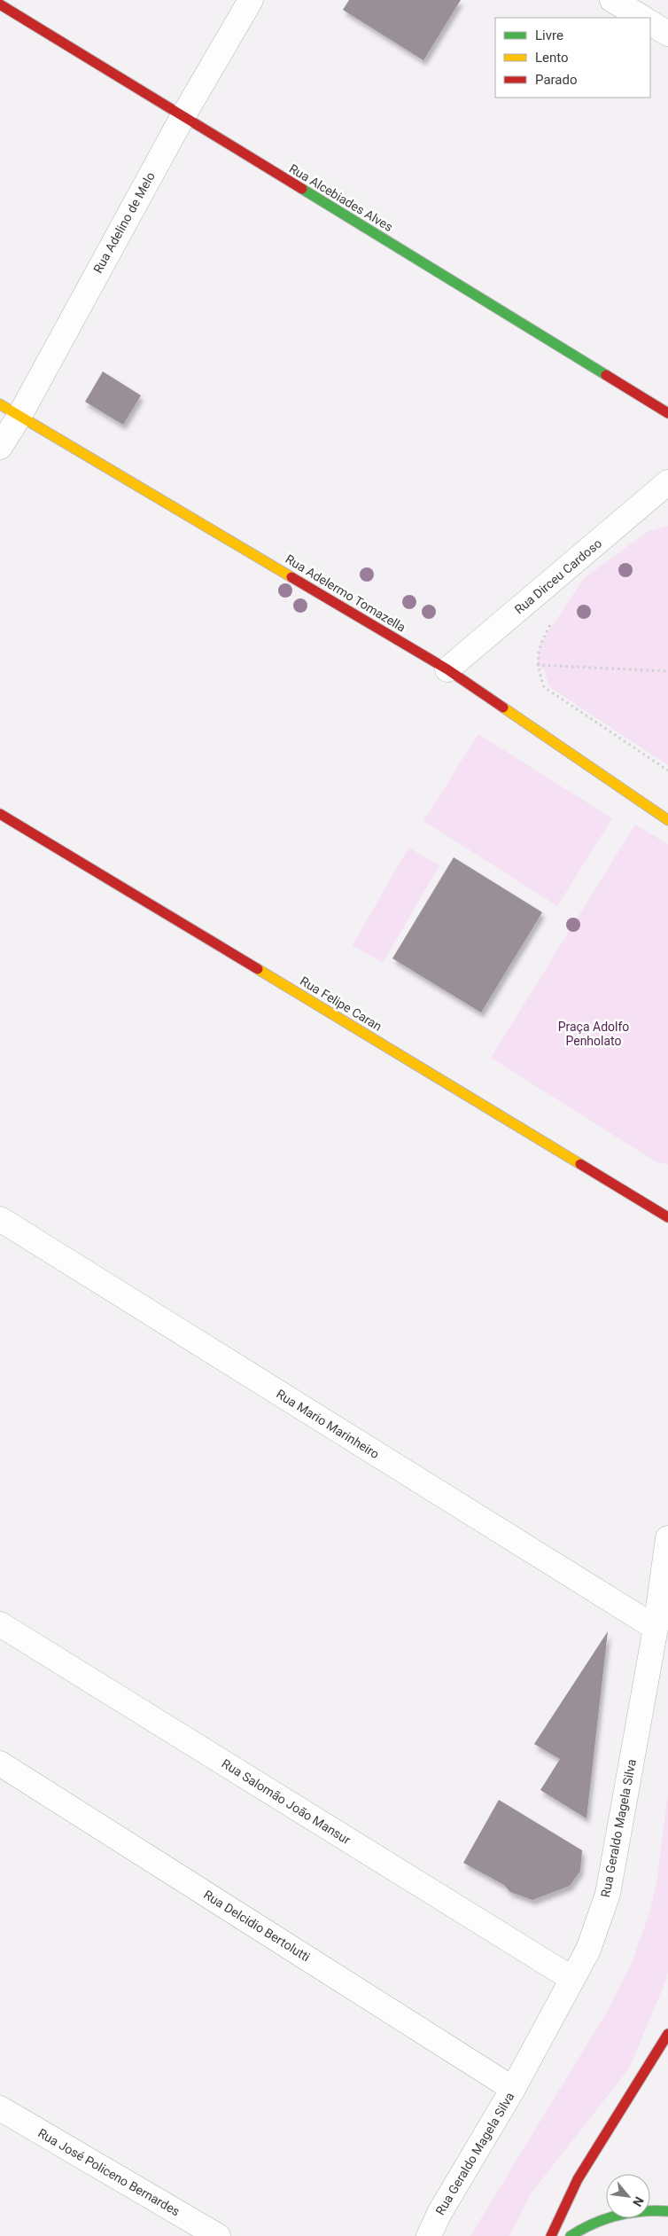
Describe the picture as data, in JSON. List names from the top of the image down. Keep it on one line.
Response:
{"streets":{"street":["Rua Alcebiades Alves","Rua Adelino de Melo","Rua Dirceu Cardoso","Rua Adelermo Tomazella","Rua Felipe Caran","Rua Mario Marinheiro","Rua Salomão João Mansur","Rua Geraldo Magela Silva","Rua Delcidio Bertolutti","Rua José Policeno Bernardes"]},"crossings":[["Rua Alcebiades Alves","Rua Adelino de Melo"],["Rua Adelino de Melo","Rua Adelermo Tomazella"],["Rua Dirceu Cardoso","Rua Adelermo Tomazella"],["Rua Mario Marinheiro","Rua Geraldo Magela Silva"],["Rua Salomão João Mansur","Rua Geraldo Magela Silva"],["Rua Geraldo Magela Silva","Rua Delcidio Bertolutti"]],"parks":["Praça Adolfo Penholato"],"legend":["Livre","Lento","Parado"],"north":"bottom right"}
